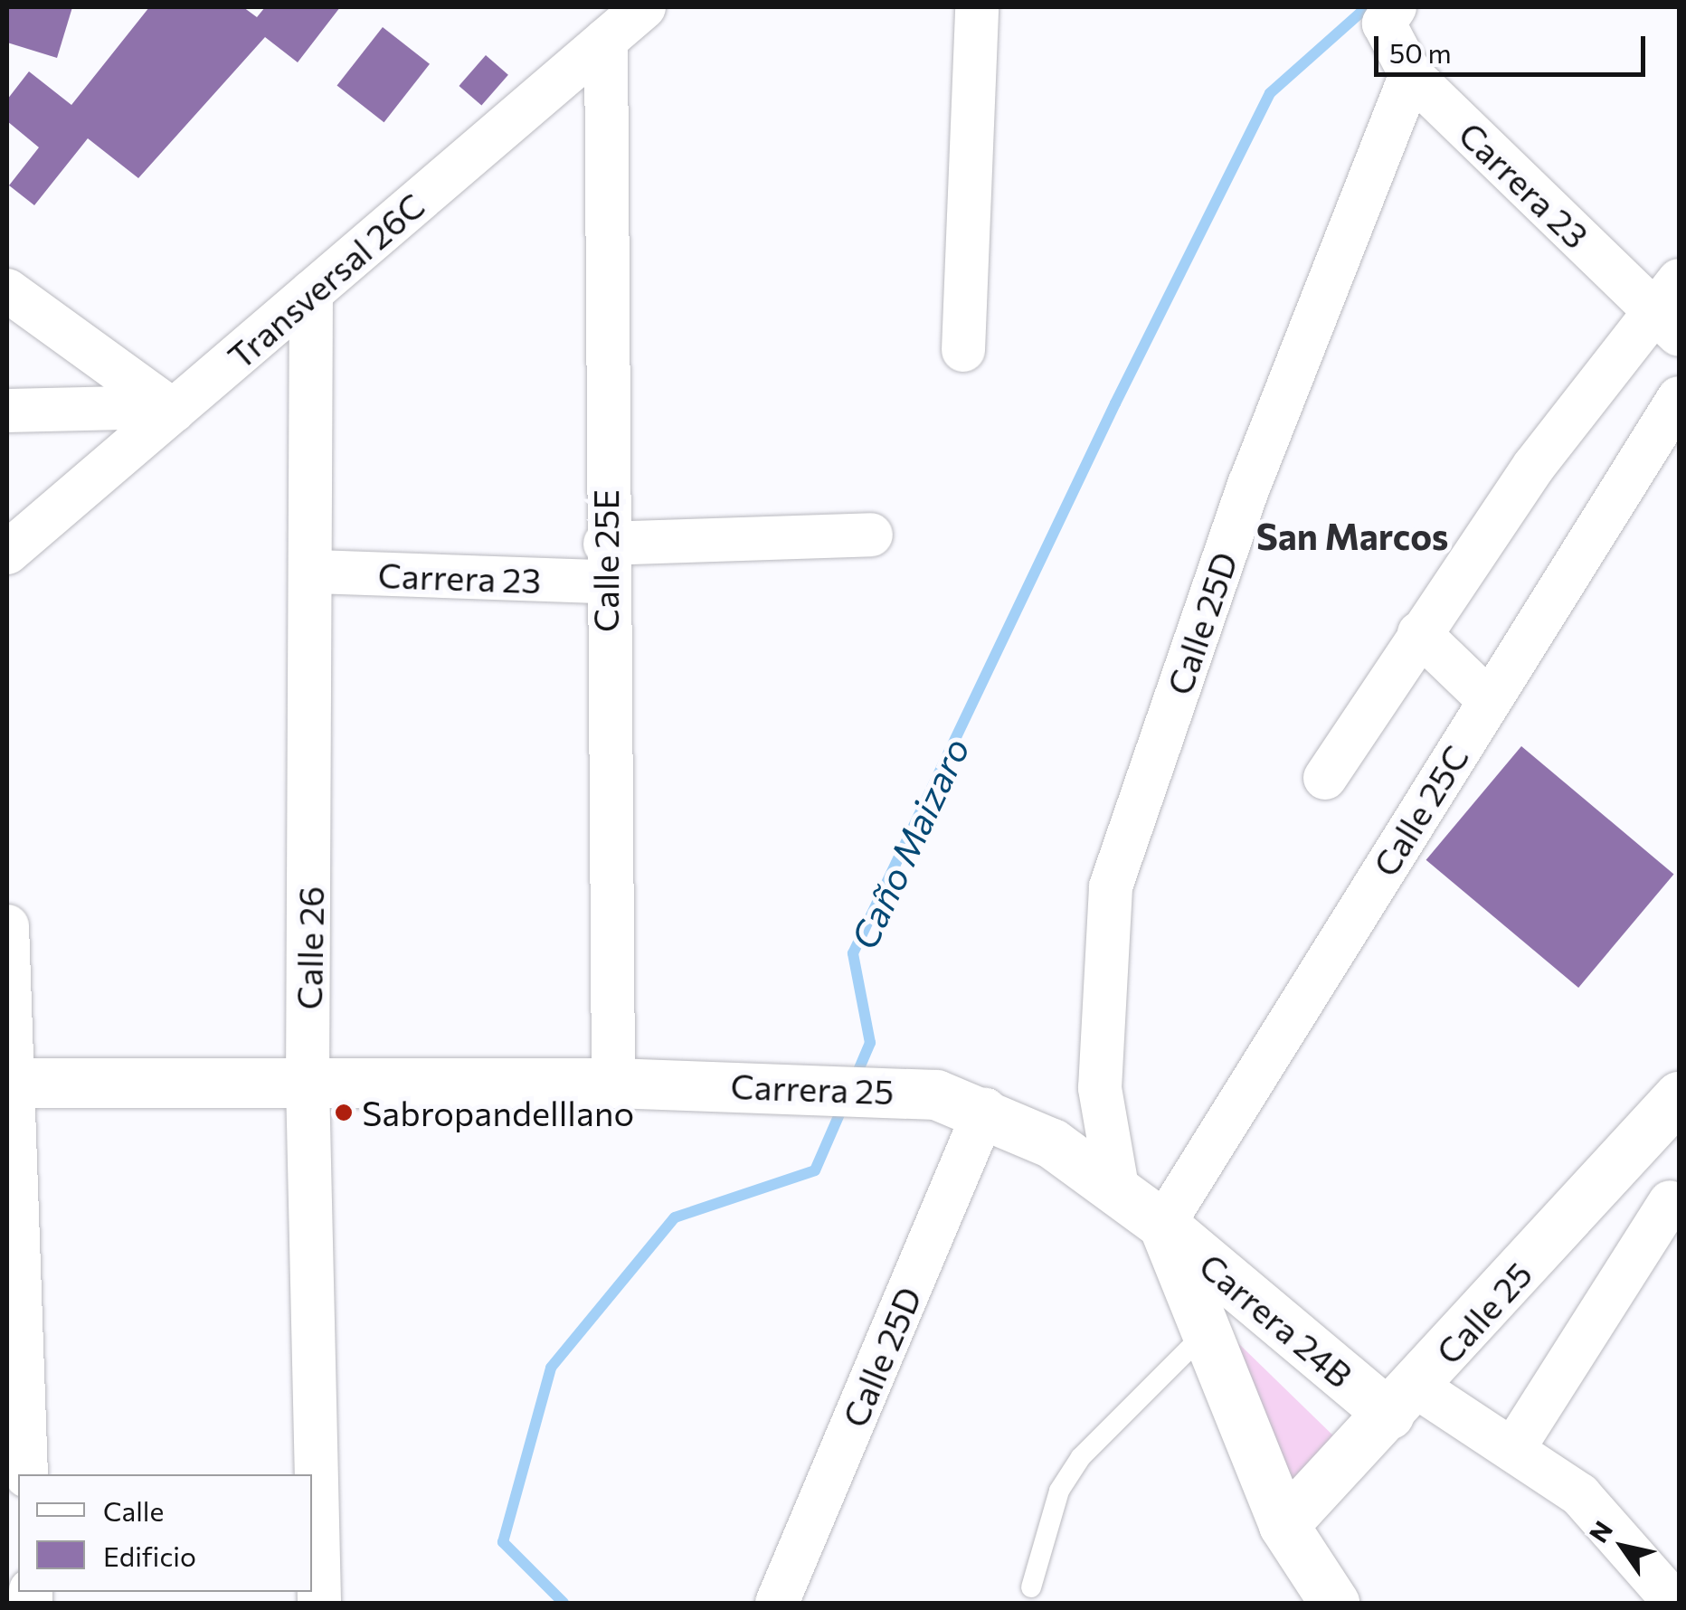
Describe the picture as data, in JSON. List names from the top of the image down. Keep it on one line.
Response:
{"streets":{"street":["Carrera 23","Transversal 26C","Calle 25E","Calle 25D","Calle 25C","Calle 26","Carrera 25","Calle 25","Carrera 24B"]},"crossings":[["Carrera 23","Calle 25E"],["Carrera 23","Calle 25D"],["Carrera 23","Calle 26"],["Transversal 26C","Calle 25E"],["Transversal 26C","Calle 26"],["Calle 25E","Carrera 25"],["Calle 25D","Carrera 25"],["Calle 25C","Carrera 25"],["Calle 25C","Carrera 24B"],["Calle 26","Carrera 25"],["Carrera 25","Carrera 24B"],["Calle 25","Carrera 24B"]],"districts":["San Marcos"],"water":["Caño Maizaro"],"places":["Sabropandelllano"],"legend":["Calle","Edificio"],"scale_bar":"50 m","north":"top left"}
